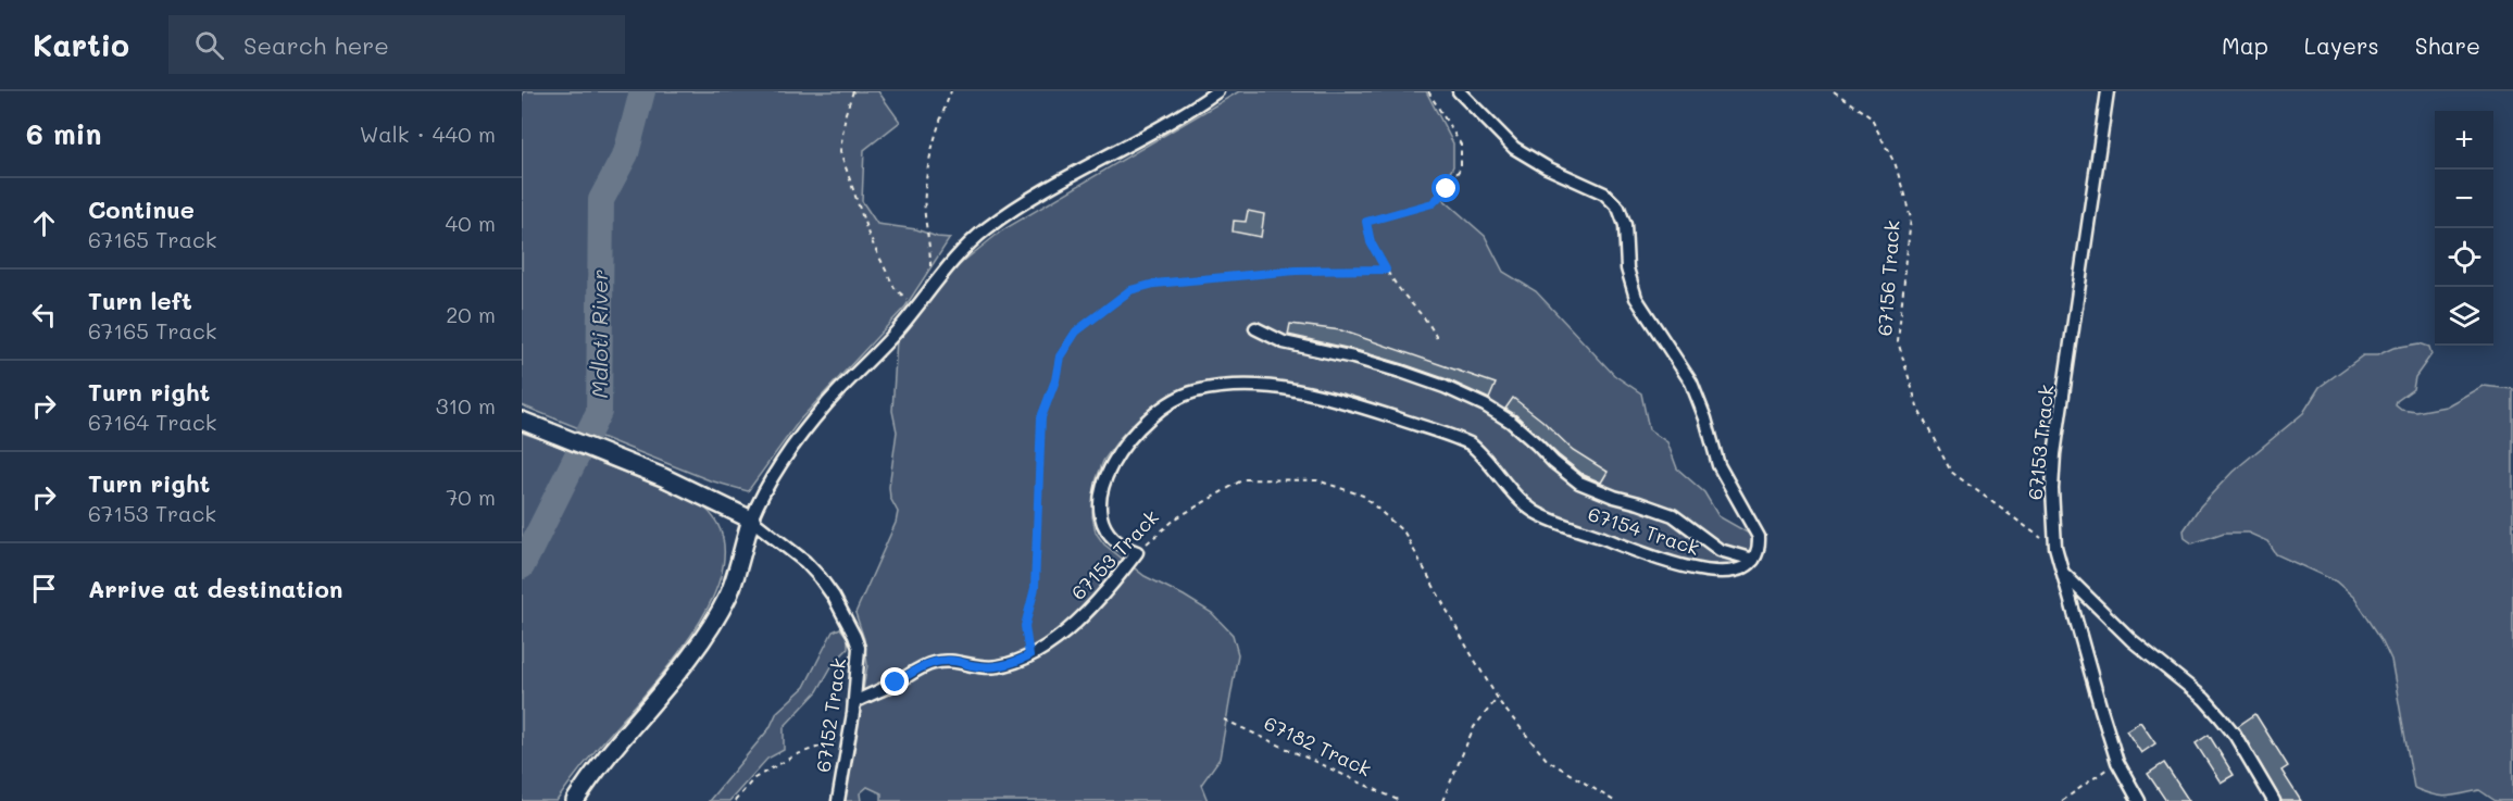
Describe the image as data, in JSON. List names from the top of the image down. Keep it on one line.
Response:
{"streets":{"street":["67153 Track","67154 Track","67152 Track"],"path":["67156 Track","67182 Track"]},"crossings":[["67156 Track","67153 Track"],["67153 Track","67154 Track"],["67153 Track","67152 Track"]],"water":["Mdloti River"],"page":{"header":"Kartio","search":"Search here","nav":["Map","Layers","Share"],"heading":["6 min","Walk · 440 m"],"map_buttons":["+","−"],"list":[["Continue","67165 Track","40 m"],["Turn left","67165 Track","20 m"],["Turn right","67164 Track","310 m"],["Turn right","67153 Track","70 m"],"Arrive at destination"]}}
